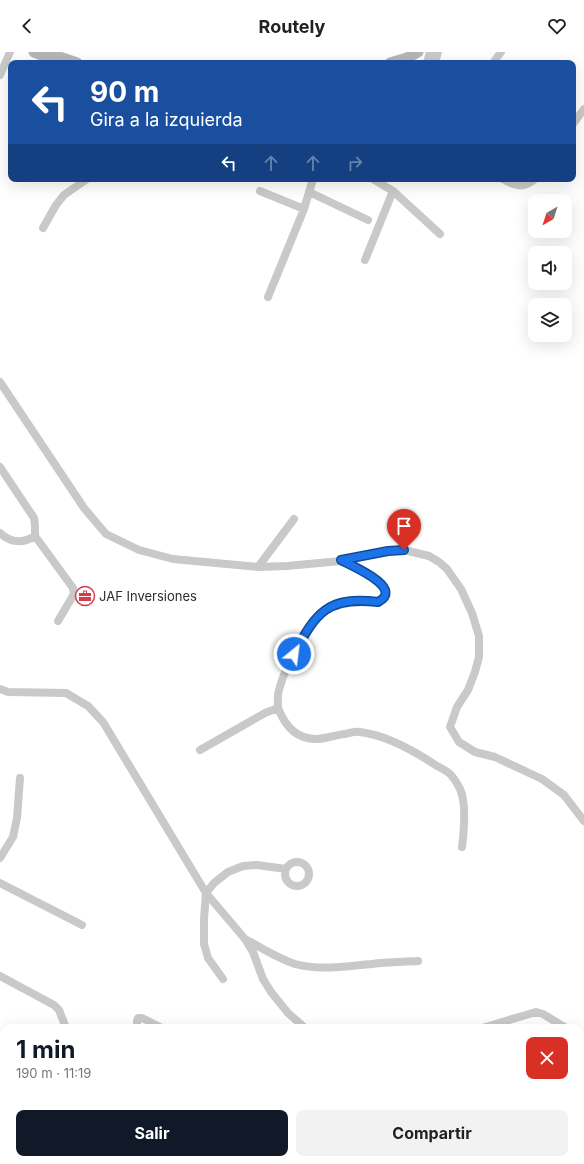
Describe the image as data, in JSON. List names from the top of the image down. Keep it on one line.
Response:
{"places":{"office":["JAF Inversiones"]},"north":"bottom left","page":{"header":"Routely","turn":["90 m","Gira a la izquierda"],"heading":["1 min","190 m · 11:19"],"buttons":["Salir","Compartir"]}}
